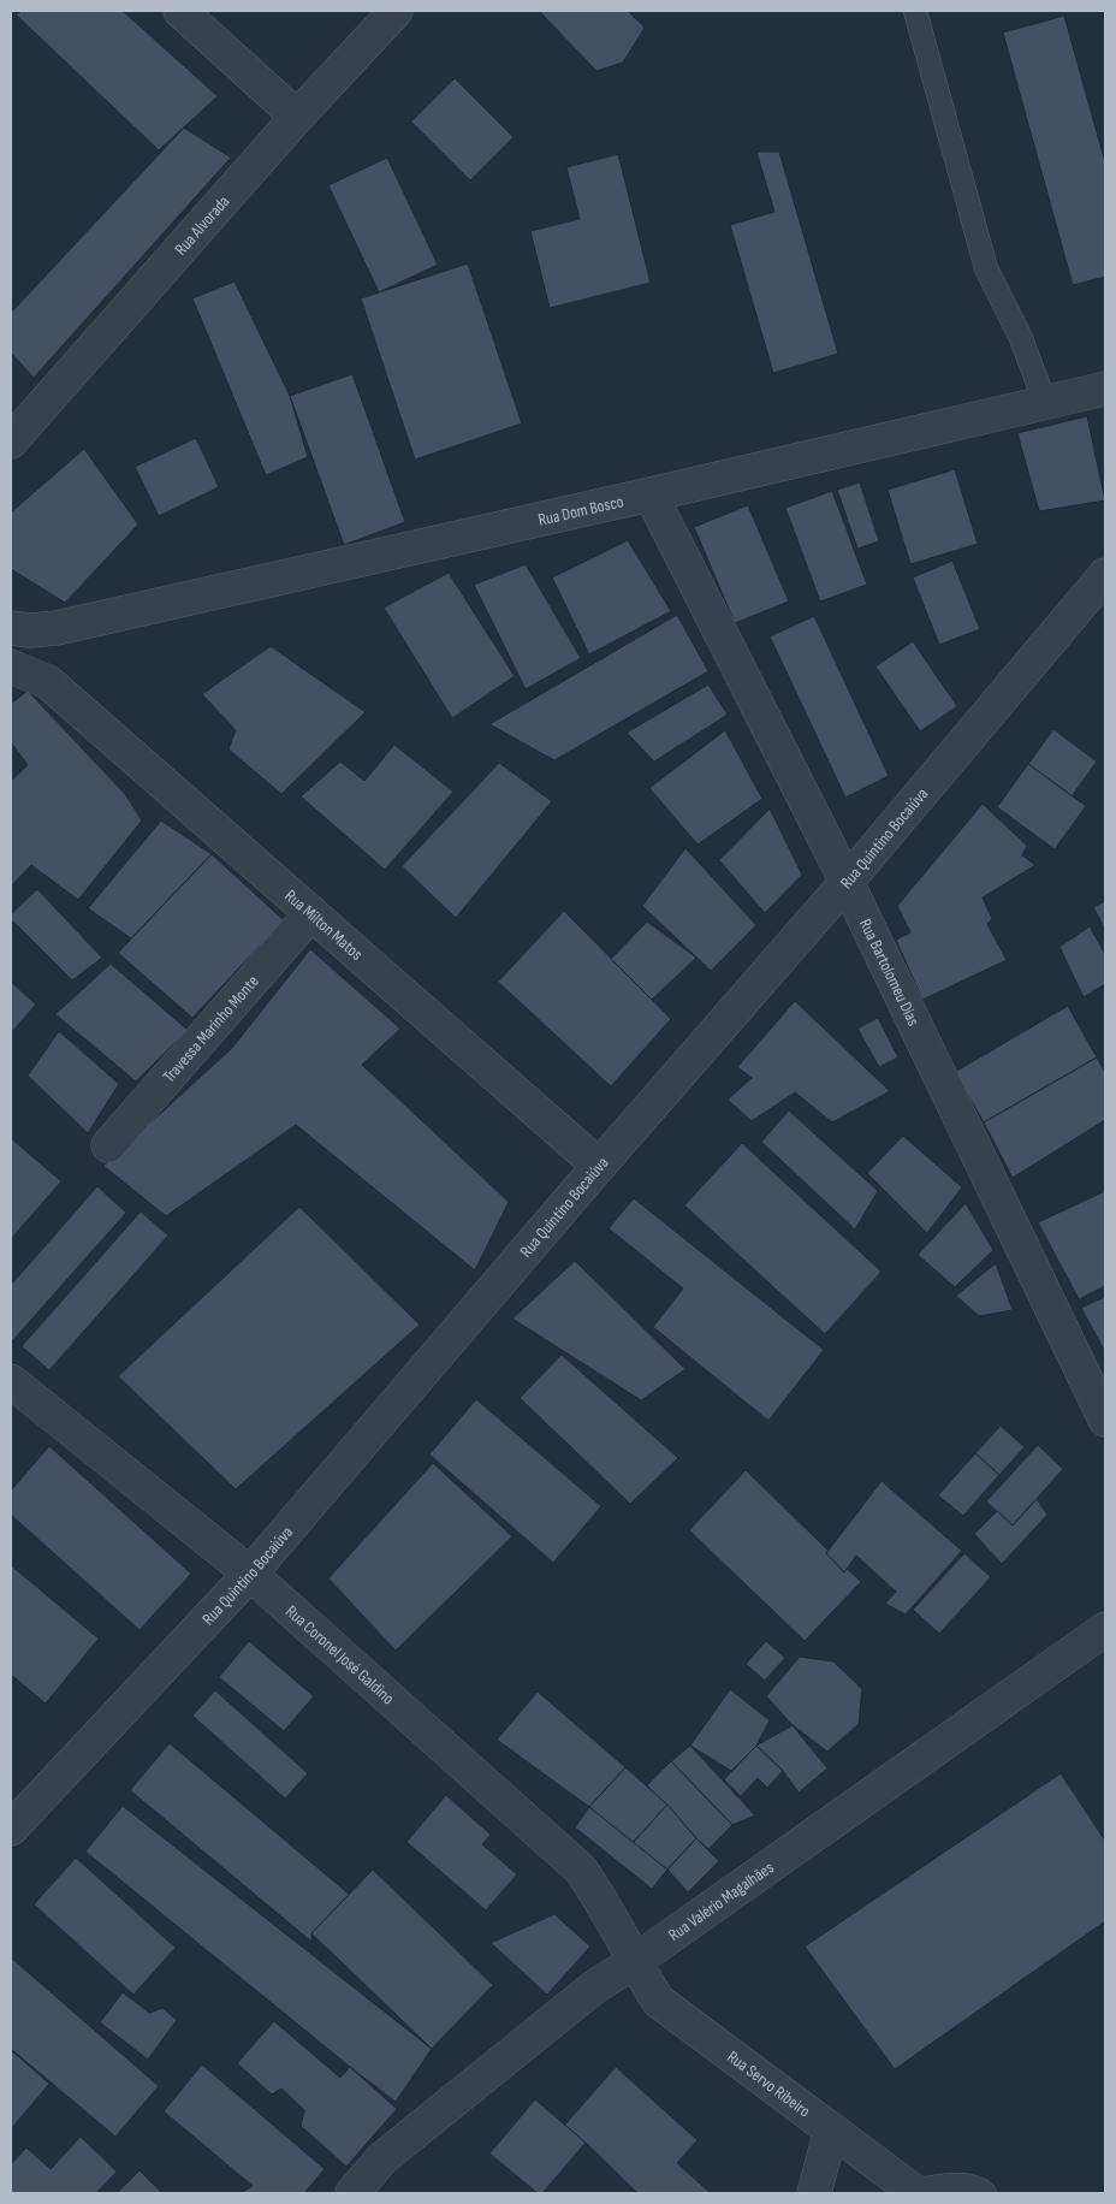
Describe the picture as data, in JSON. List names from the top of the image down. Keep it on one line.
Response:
{"streets":{"street":["Rua Alvorada","Rua Dom Bosco","Rua Quintino Bocaiúva","Rua Milton Matos","Rua Bartolomeu Dias","Travessa Marinho Monte","Rua Coronel José Galdino","Rua Valério Magalhães","Rua Servo Ribeiro"]},"crossings":[["Rua Dom Bosco","Rua Milton Matos"],["Rua Dom Bosco","Rua Bartolomeu Dias"],["Rua Quintino Bocaiúva","Rua Milton Matos"],["Rua Quintino Bocaiúva","Rua Bartolomeu Dias"],["Rua Quintino Bocaiúva","Rua Coronel José Galdino"],["Rua Milton Matos","Travessa Marinho Monte"],["Rua Coronel José Galdino","Rua Valério Magalhães"],["Rua Coronel José Galdino","Rua Servo Ribeiro"],["Rua Valério Magalhães","Rua Servo Ribeiro"]]}
